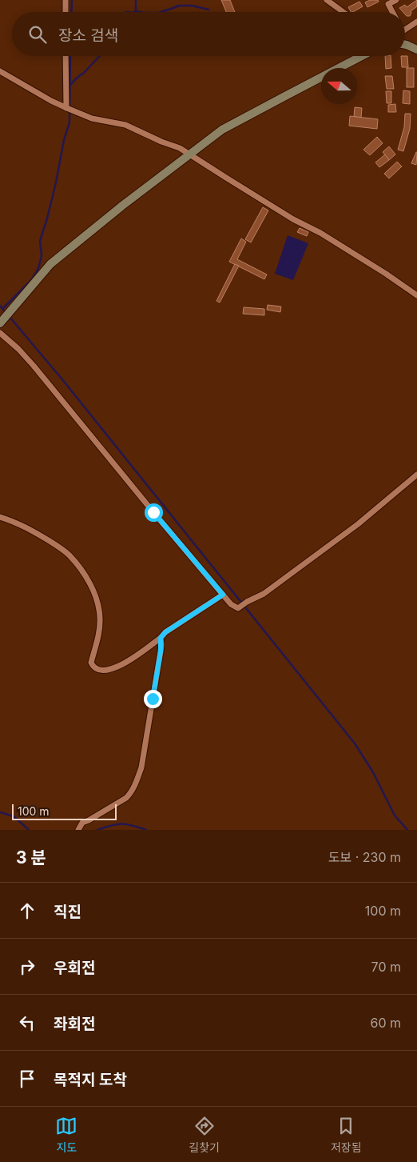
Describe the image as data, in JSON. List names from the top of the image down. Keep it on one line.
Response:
{"scale_bar":"100 m","north":"left","page":{"search":"장소 검색","scale":"100 m","heading":["3 분","도보 · 230 m"],"list":[["직진","100 m"],["우회전","70 m"],["좌회전","60 m"],"목적지 도착"],"nav":["지도","길찾기","저장됨"]}}
